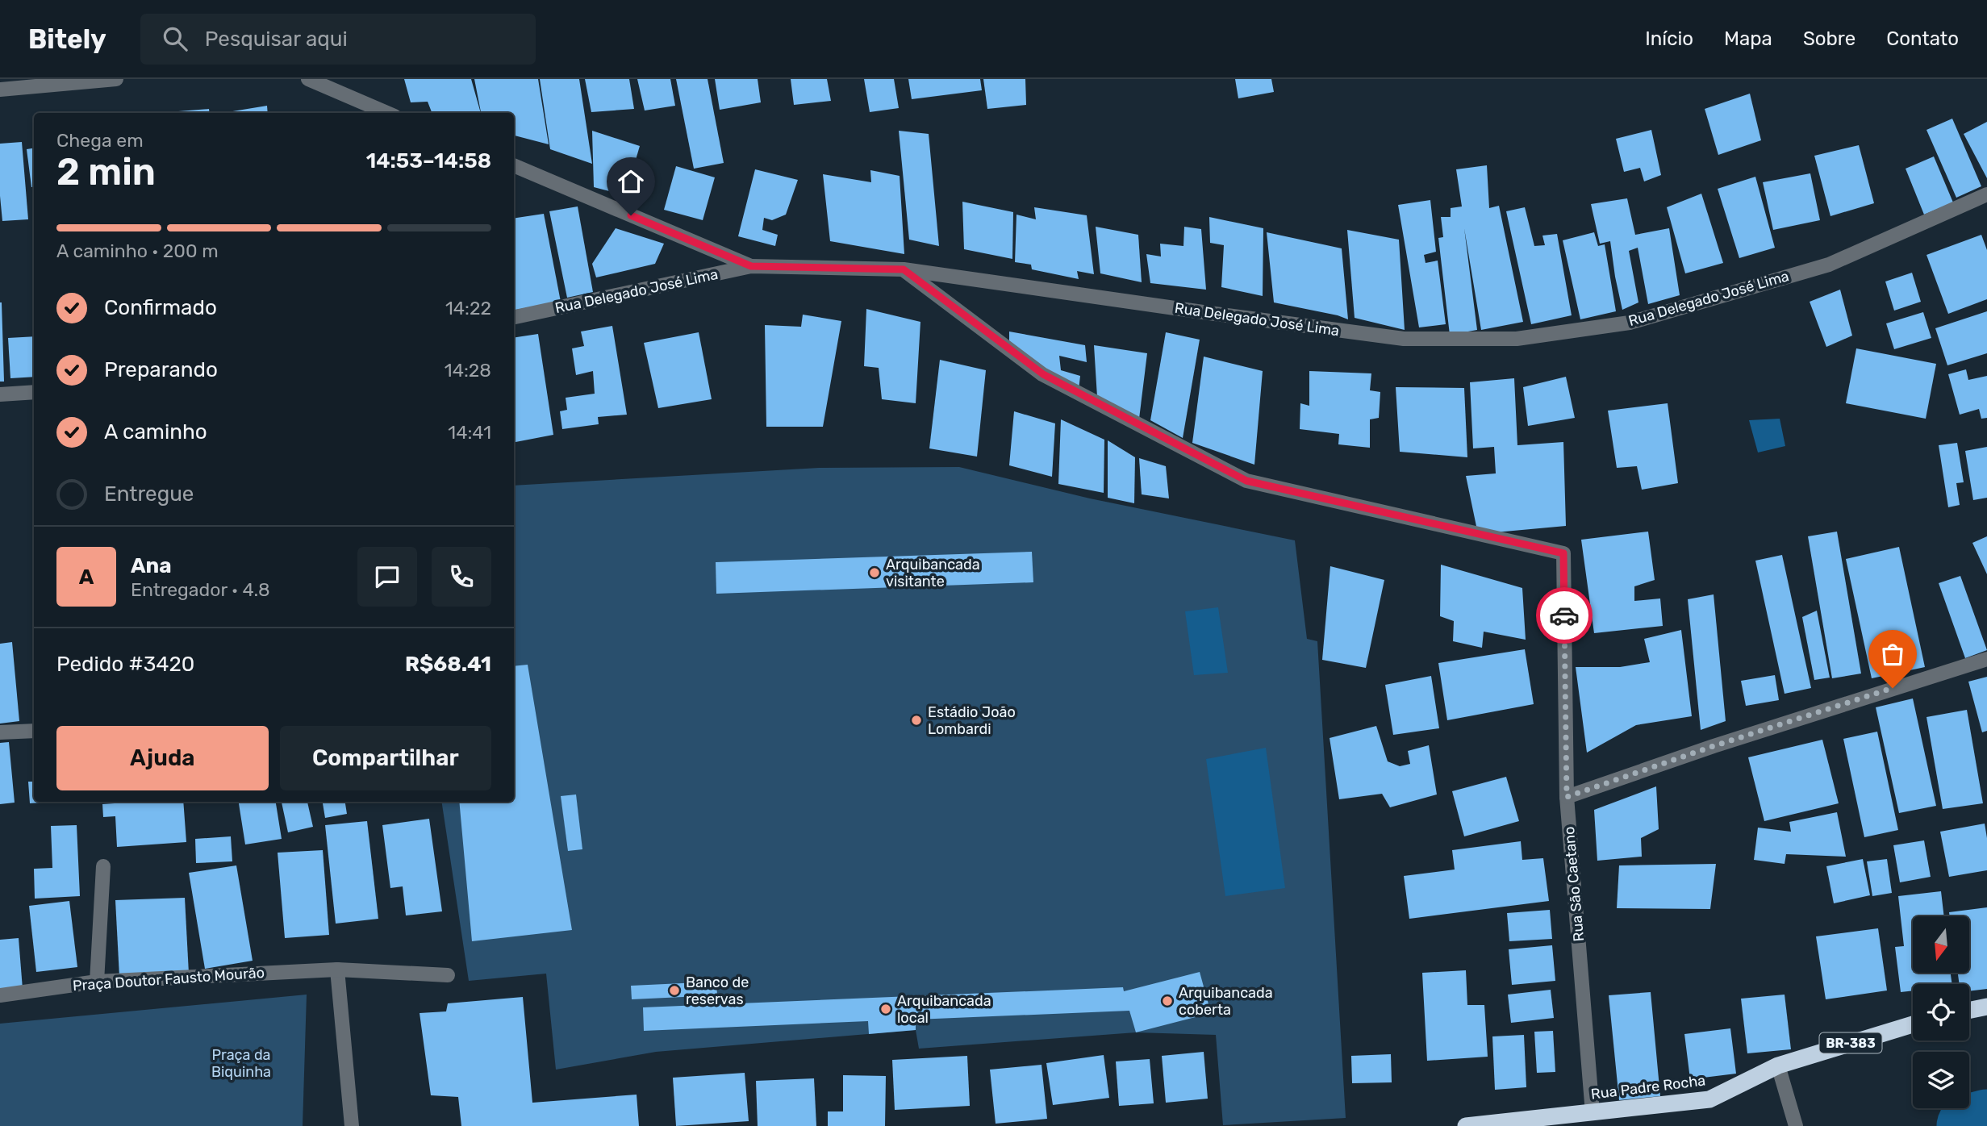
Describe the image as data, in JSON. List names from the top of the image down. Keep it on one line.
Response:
{"streets":{"highway":["BR-383","Rua Padre Rocha"],"street":["Rua Delegado José Lima","Rua São Caetano","Praça Doutor Fausto Mourão"]},"crossings":[["Rua Delegado José Lima","Rua São Caetano"],["Rua São Caetano","Rua Padre Rocha"]],"parks":["Praça da Biquinha"],"places":["Arquibancada visitante","Estádio João Lombardi","Banco de reservas","Arquibancada coberta","Arquibancada local"],"north":"bottom","page":{"header":"Bitely","search":"Pesquisar aqui","nav":["Início","Mapa","Sobre","Contato"],"heading":["2 min","Chega em","14:53–14:58"],"panel":["Ana","Entregador · 4.8","Pedido #3420","R$68.41"],"bar":"A caminho · 200 m","list":[["Confirmado","14:22"],["Preparando","14:28"],["A caminho","14:41"],"Entregue"],"round":"A","buttons":["Ajuda","Compartilhar"]}}
